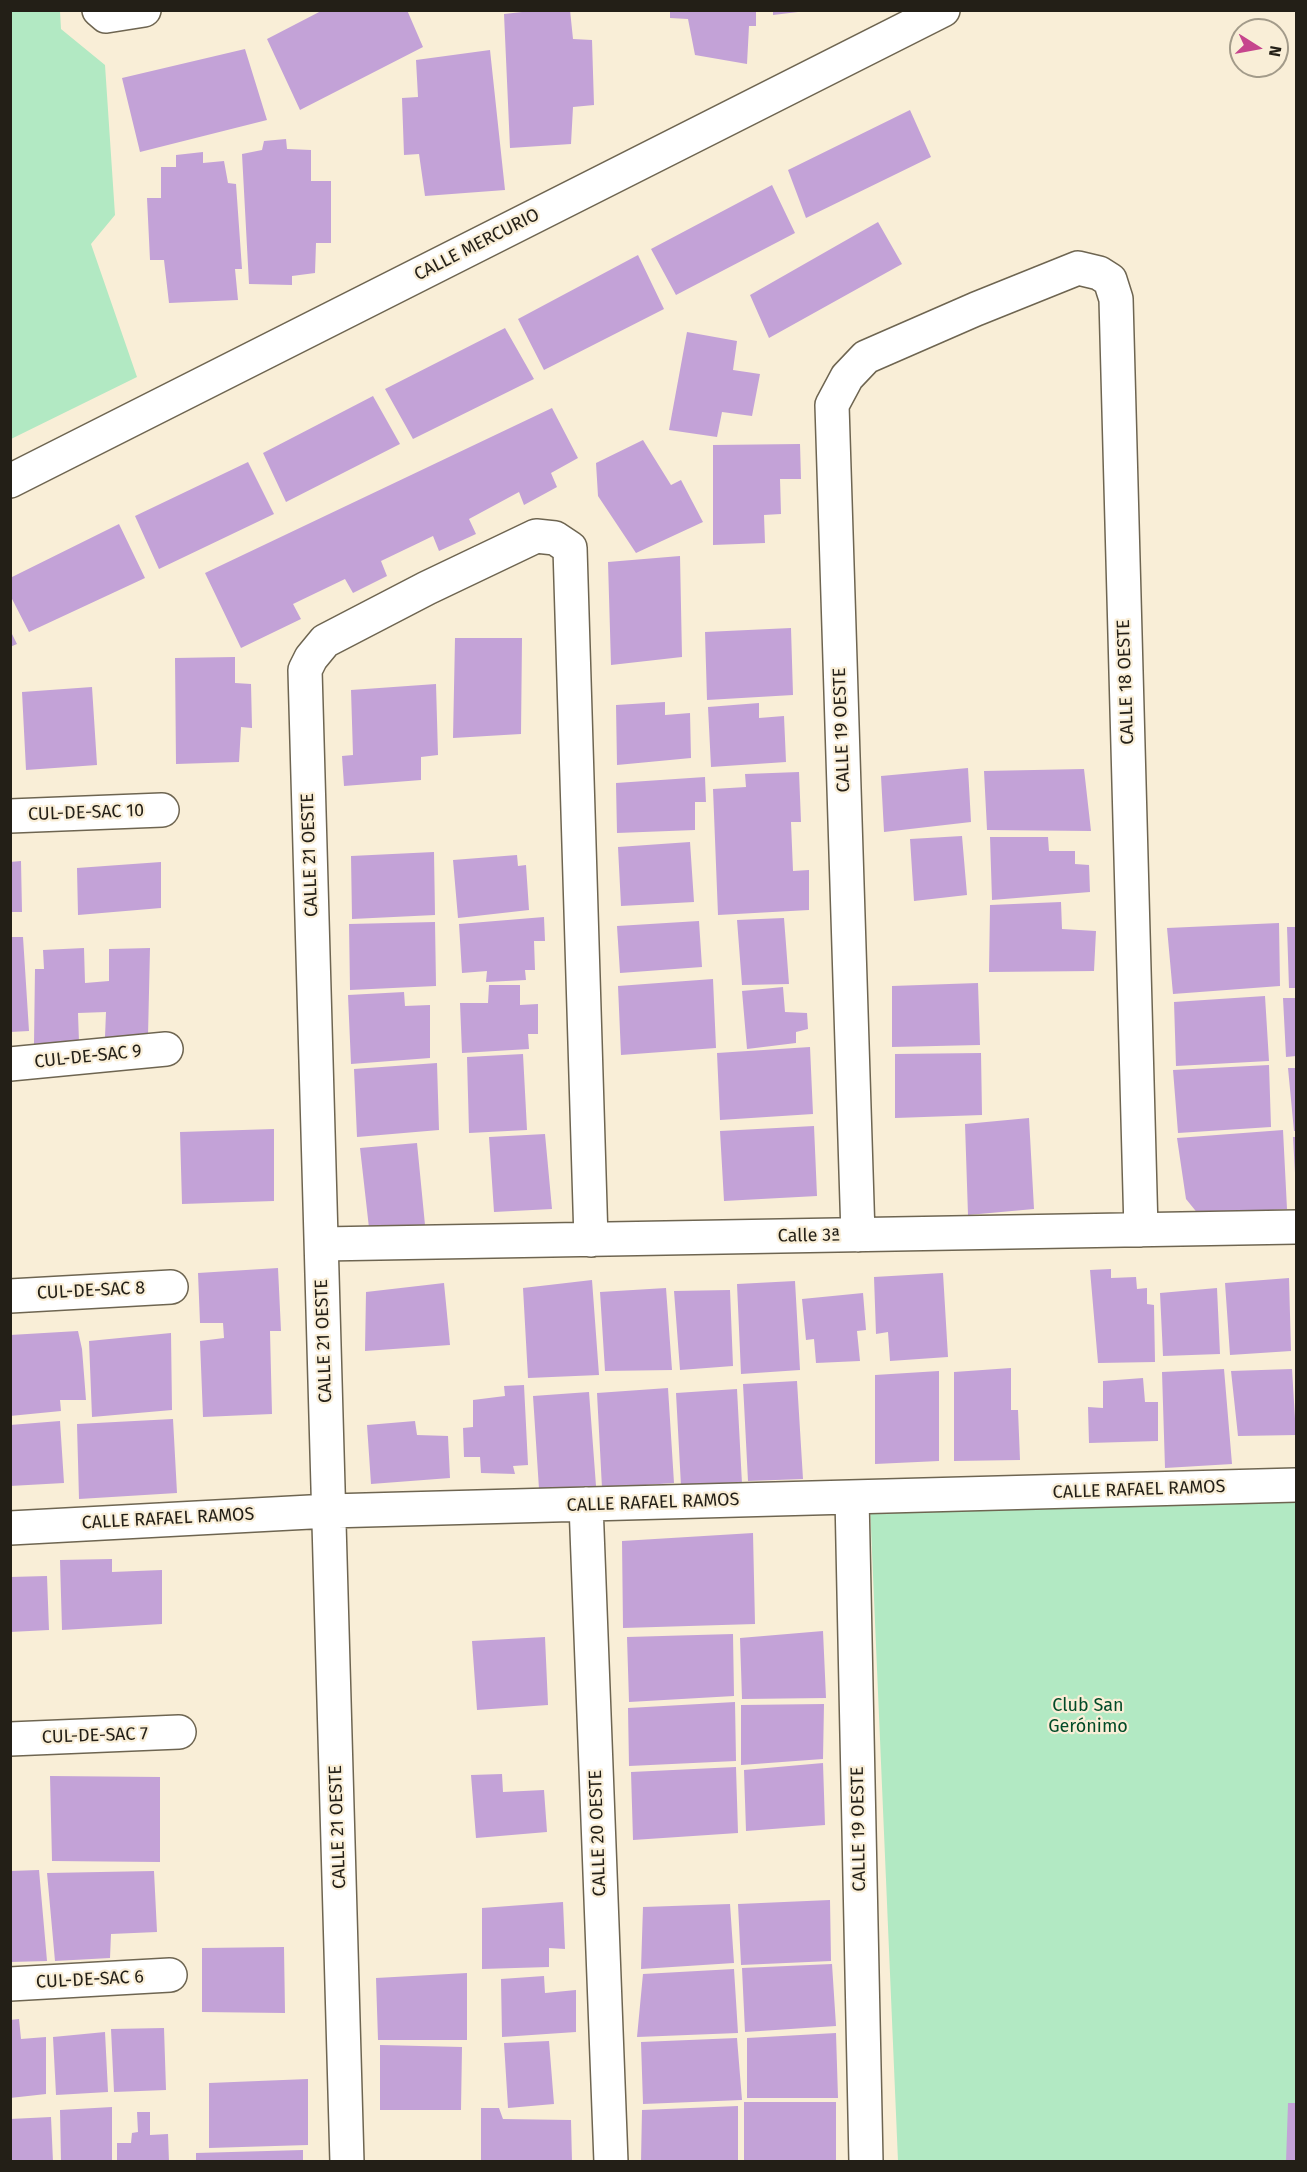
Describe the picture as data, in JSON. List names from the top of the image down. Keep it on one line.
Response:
{"streets":{"street":["CALLE MERCURIO","CALLE 18 OESTE","CALLE 19 OESTE","CUL-DE-SAC 10","CALLE 21 OESTE","CUL-DE-SAC 9","Calle 3ª","CUL-DE-SAC 8","CALLE RAFAEL RAMOS","CUL-DE-SAC 7","CALLE 20 OESTE","CUL-DE-SAC 6"]},"crossings":[["CALLE 18 OESTE","CALLE 19 OESTE"],["CALLE 18 OESTE","Calle 3ª"],["CALLE 19 OESTE","Calle 3ª"],["CALLE 19 OESTE","CALLE RAFAEL RAMOS"],["CALLE 21 OESTE","Calle 3ª"],["CALLE 21 OESTE","CALLE RAFAEL RAMOS"],["CALLE RAFAEL RAMOS","CALLE 20 OESTE"]],"parks":["Club San Gerónimo"],"north":"right"}
